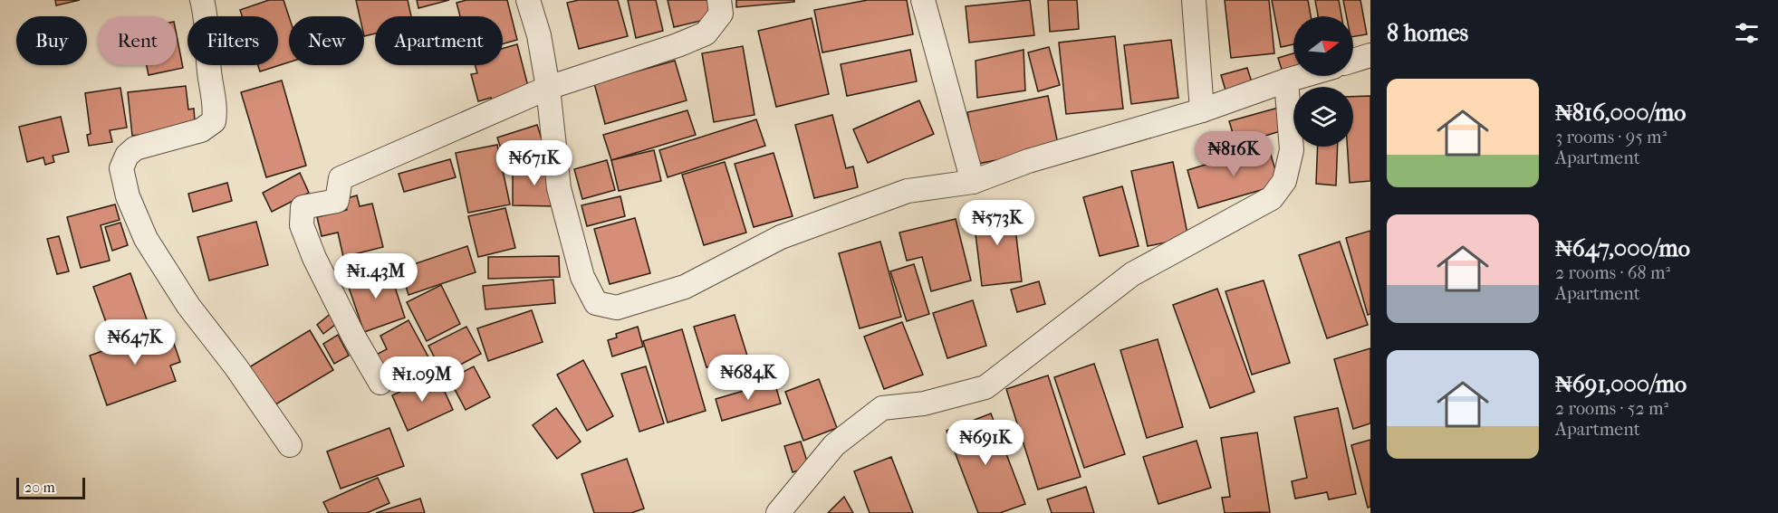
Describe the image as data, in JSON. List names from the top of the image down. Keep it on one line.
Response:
{"scale_bar":"20 m","north":"right","page":{"heading":"8 homes","chip":["Buy","Rent","Filters","New","Apartment"],"list":[{"name":"₦816,000/mo","note":"3 rooms · 95 m² · Apartment"},{"name":"₦647,000/mo","note":"2 rooms · 68 m² · Apartment"},{"name":"₦691,000/mo","note":"2 rooms · 52 m² · Apartment"}],"price":["₦816K","₦671K","₦573K","₦1.43M","₦647K","₦684K","₦1.09M","₦691K"],"scale":"20 m"}}
